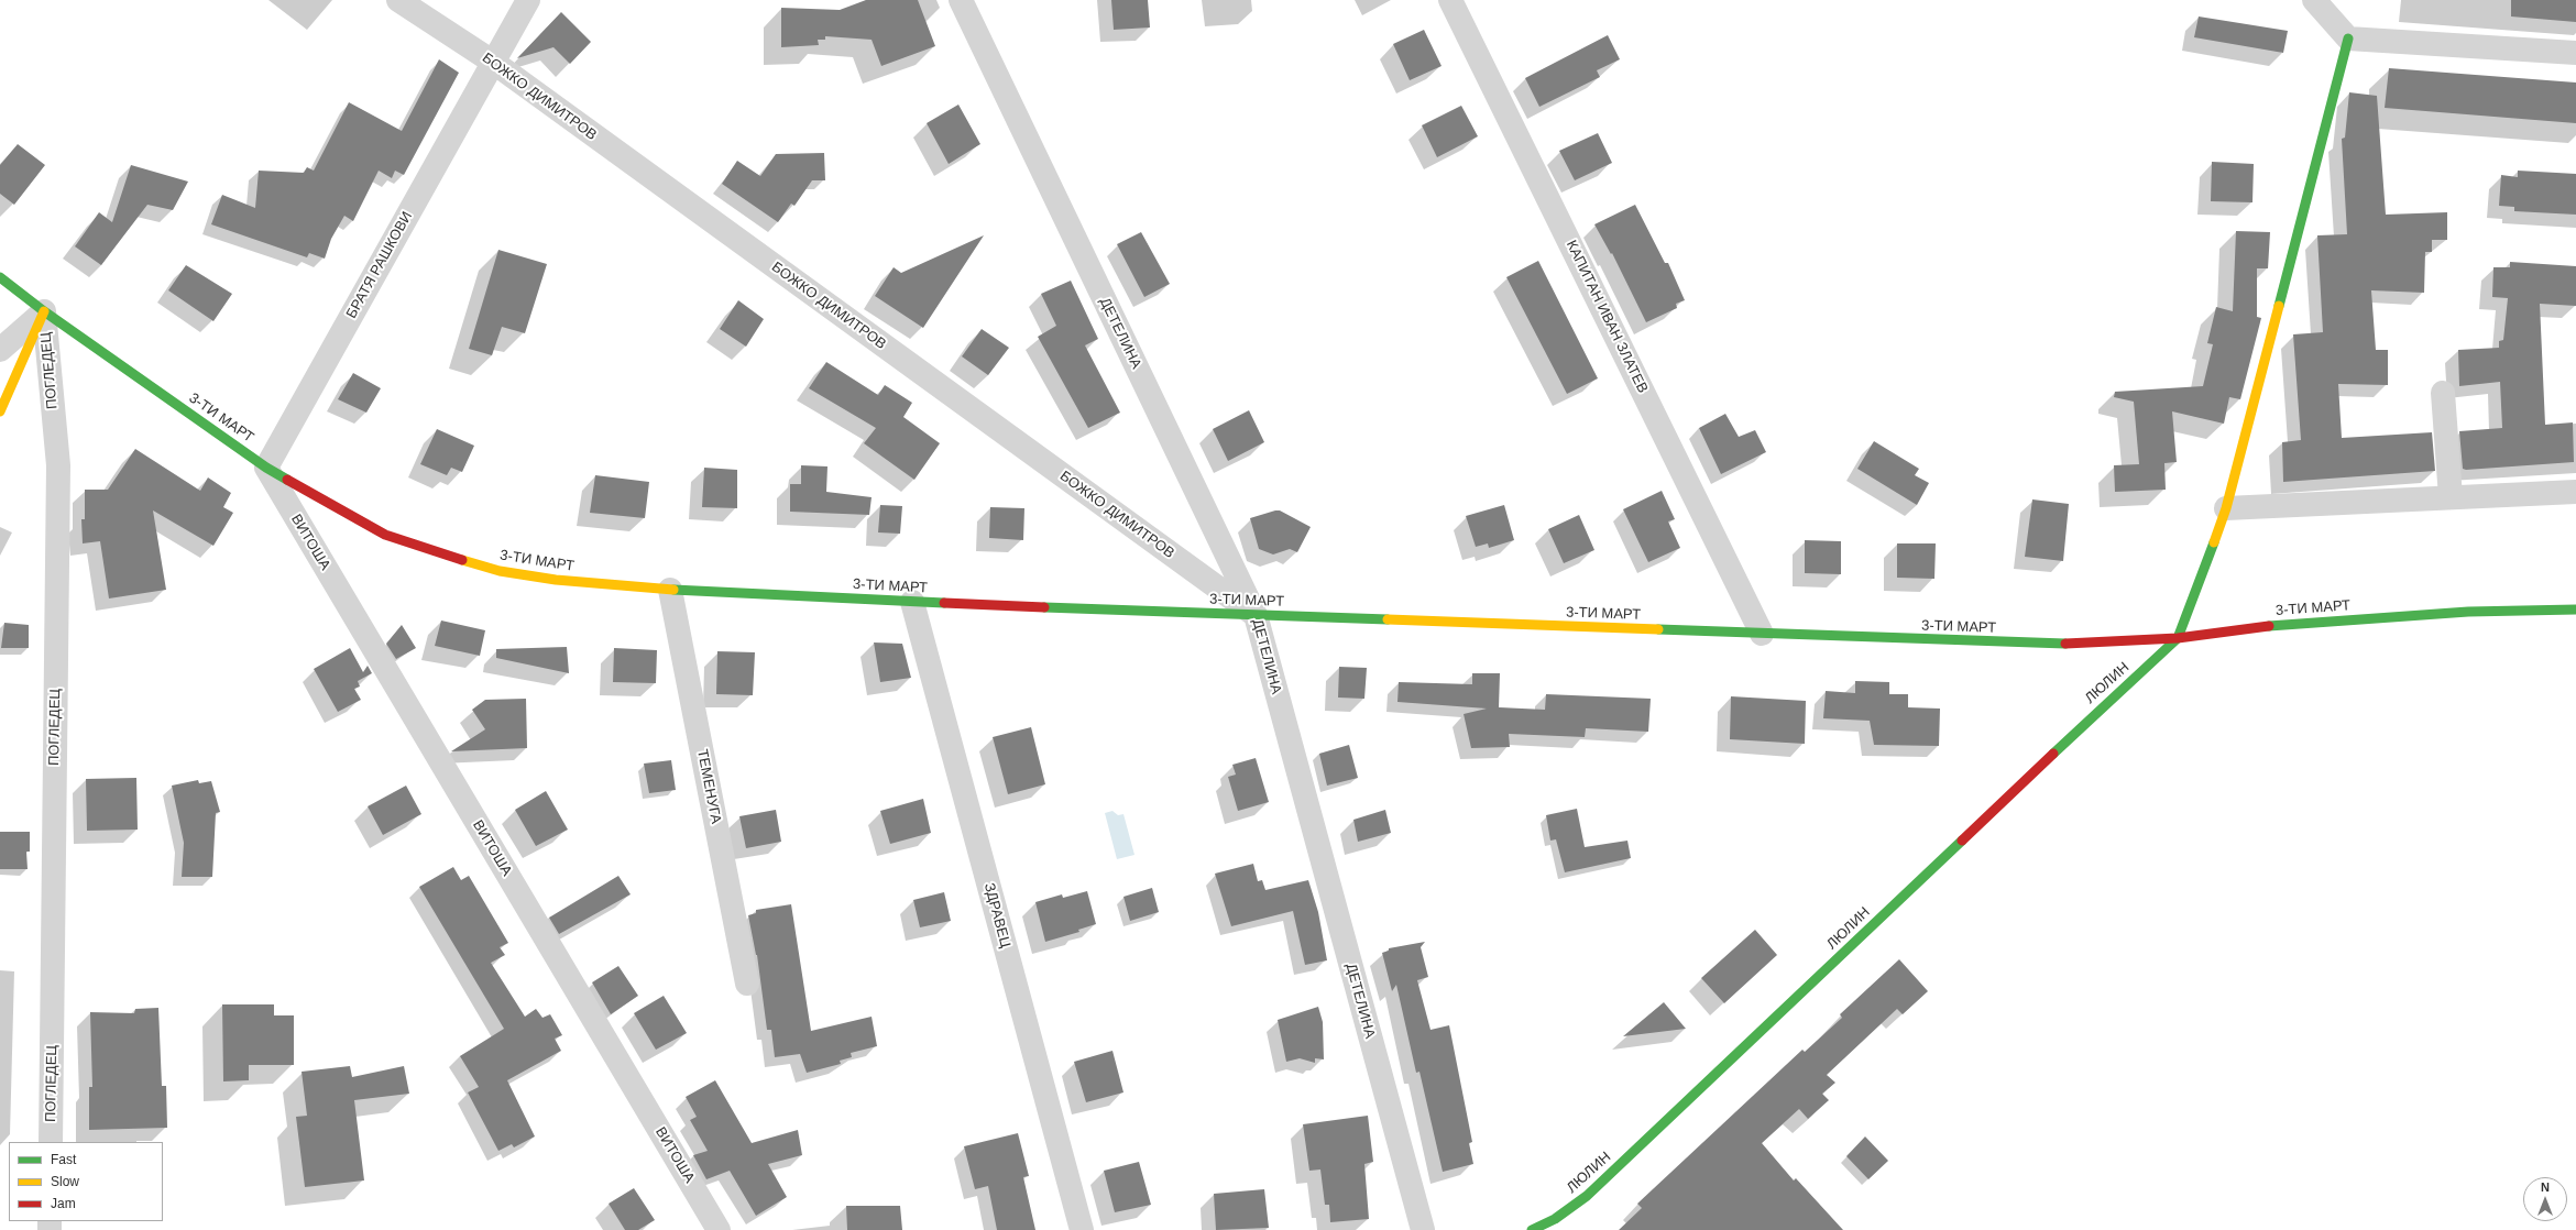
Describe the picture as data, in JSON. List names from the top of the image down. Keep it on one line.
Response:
{"streets":{"street":["БОЖКО ДИМИТРОВ","БРАТЯ РАШКОВИ","КАПИТАН ИВАН ЗЛАТЕВ","ДЕТЕЛИНА","ПОГЛЕДЕЦ","3-ТИ МАРТ","ВИТОША","ЛЮЛИН","ТЕМЕНУГА","ЗДРАВЕЦ"]},"crossings":[["БОЖКО ДИМИТРОВ","БРАТЯ РАШКОВИ"],["БОЖКО ДИМИТРОВ","ДЕТЕЛИНА"],["БОЖКО ДИМИТРОВ","3-ТИ МАРТ"],["БРАТЯ РАШКОВИ","3-ТИ МАРТ"],["БРАТЯ РАШКОВИ","ВИТОША"],["КАПИТАН ИВАН ЗЛАТЕВ","3-ТИ МАРТ"],["ДЕТЕЛИНА","3-ТИ МАРТ"],["ПОГЛЕДЕЦ","3-ТИ МАРТ"],["3-ТИ МАРТ","ВИТОША"],["3-ТИ МАРТ","ЛЮЛИН"],["3-ТИ МАРТ","ТЕМЕНУГА"],["3-ТИ МАРТ","ЗДРАВЕЦ"]],"legend":["Fast","Slow","Jam"],"north":"top"}
